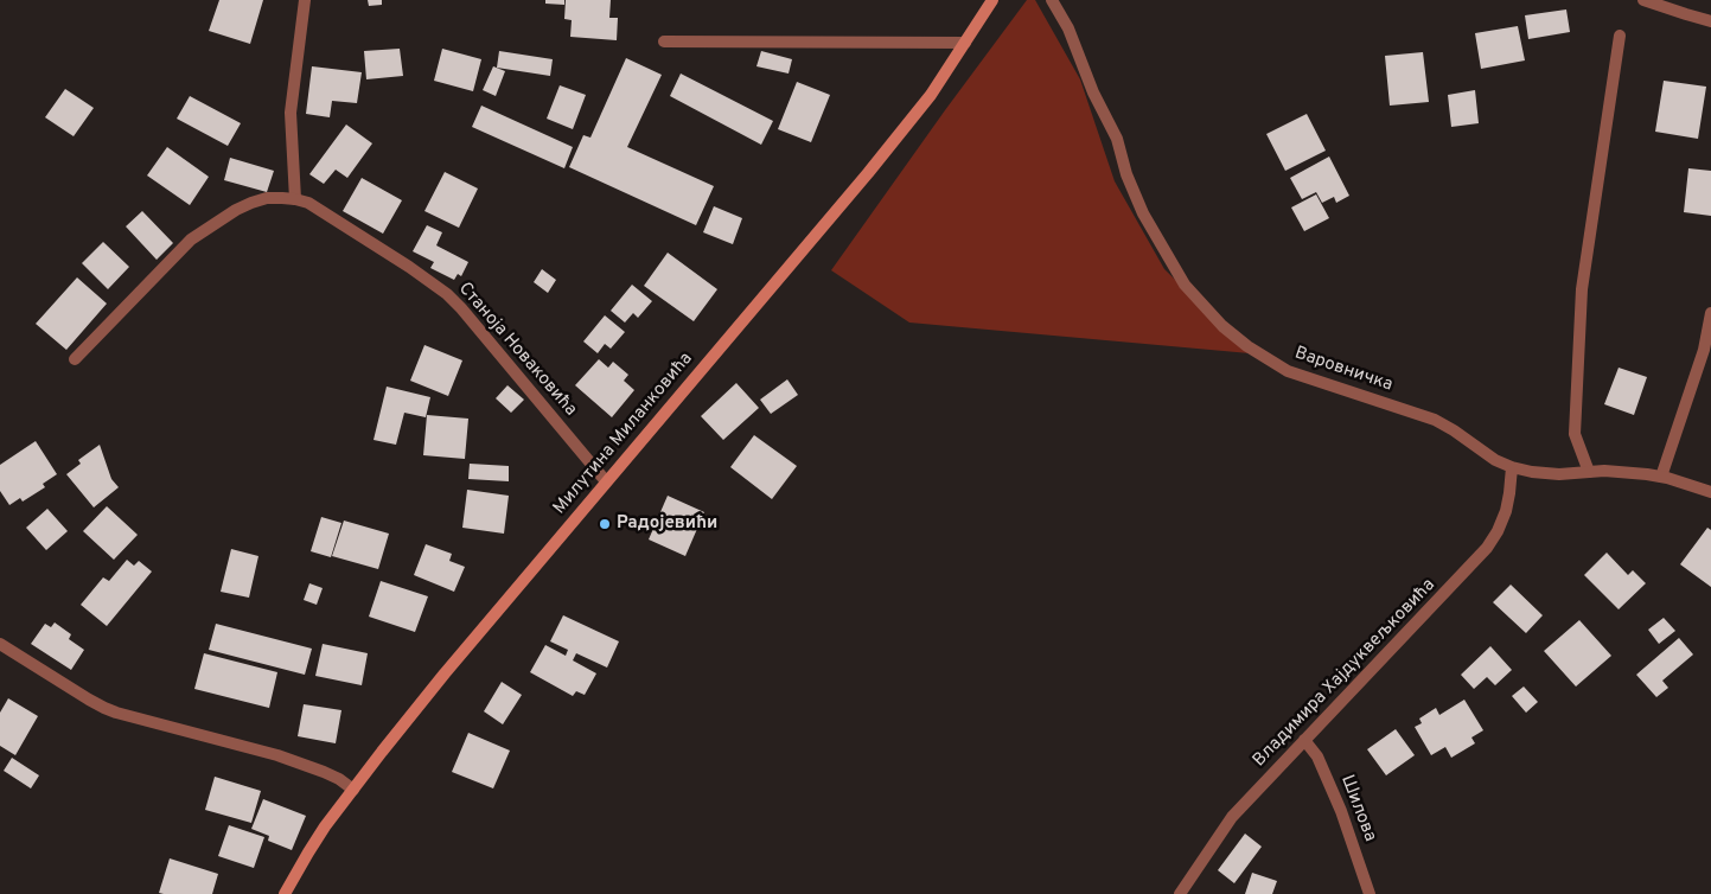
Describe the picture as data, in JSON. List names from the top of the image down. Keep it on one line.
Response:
{"streets":{"main road":["Милутина Миланковића"],"street":["Станоја Новаковића","Варовничка","Владимира Хајдуквељковића","Шилова"]},"crossings":[["Станоја Новаковића","Милутина Миланковића"],["Варовничка","Владимира Хајдуквељковића"],["Владимира Хајдуквељковића","Шилова"]],"places":["Радојевићи"]}
